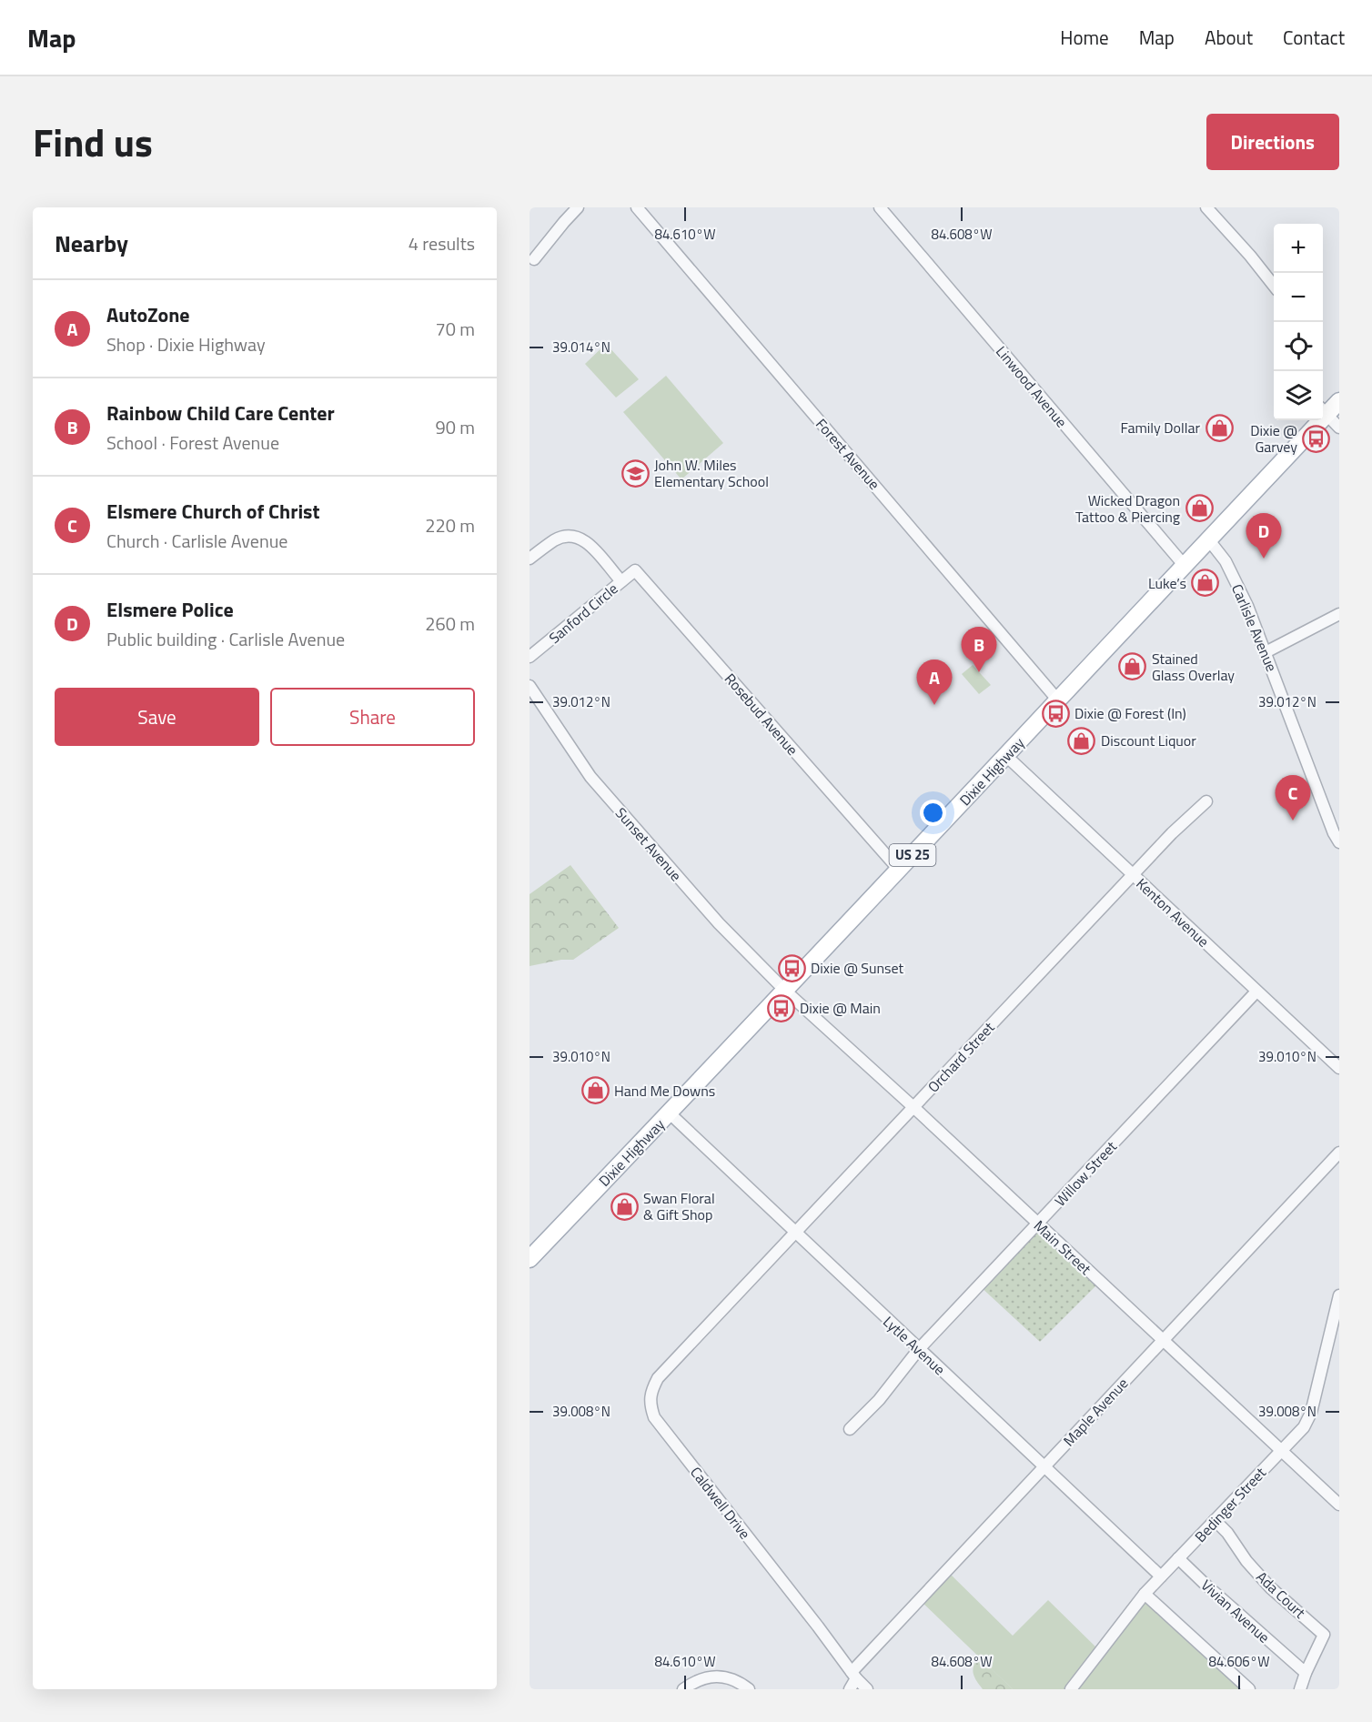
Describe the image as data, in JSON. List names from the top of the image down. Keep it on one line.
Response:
{"streets":{"main road":["Dixie Highway","US 25"],"street":["Linwood Avenue","Forest Avenue","Sanford Circle","Carlisle Avenue","Rosebud Avenue","Sunset Avenue","Kenton Avenue","Orchard Street","Willow Street","Main Street","Lytle Avenue","Maple Avenue","Caldwell Drive","Bedinger Street","Ada Court","Vivian Avenue"]},"crossings":[["Linwood Avenue","Dixie Highway"],["Forest Avenue","Dixie Highway"],["Sanford Circle","Rosebud Avenue"],["Carlisle Avenue","Dixie Highway"],["Rosebud Avenue","Dixie Highway"],["Dixie Highway","Sunset Avenue"],["Dixie Highway","Kenton Avenue"],["Dixie Highway","Main Street"],["Dixie Highway","Lytle Avenue"],["Sunset Avenue","Main Street"],["Kenton Avenue","Orchard Street"],["Kenton Avenue","Willow Street"],["Orchard Street","Main Street"],["Orchard Street","Lytle Avenue"],["Orchard Street","Caldwell Drive"],["Willow Street","Main Street"],["Willow Street","Lytle Avenue"],["Main Street","Maple Avenue"],["Main Street","Bedinger Street"],["Lytle Avenue","Maple Avenue"],["Lytle Avenue","Bedinger Street"],["Maple Avenue","Caldwell Drive"],["Bedinger Street","Ada Court"],["Bedinger Street","Vivian Avenue"],["Ada Court","Vivian Avenue"]],"places":{"shop":["Family Dollar","Wicked Dragon Tattoo & Piercing","Luke’s","Stained Glass Overlay","Discount Liquor","Hand Me Downs","Swan Floral & Gift Shop"],"bus stop":["Dixie @ Garvey","Dixie @ Forest (In)","Dixie @ Sunset","Dixie @ Main"],"school or university":["John W. Miles Elementary School"]},"page":{"header":"Map","nav":["Home","Map","About","Contact"],"title":"Find us","buttons":["Directions",["Save","Share"]],"heading":["Nearby","4 results"],"map_buttons":["+","−"],"list":[{"mark":"A","name":"AutoZone","note":"Shop · Dixie Highway","value":"70 m"},{"mark":"B","name":"Rainbow Child Care Center","note":"School · Forest Avenue","value":"90 m"},{"mark":"C","name":"Elsmere Church of Christ","note":"Church · Carlisle Avenue","value":"220 m"},{"mark":"D","name":"Elsmere Police","note":"Public building · Carlisle Avenue","value":"260 m"}],"pins":["D","B","A","C"]},"coordinates":["84.610°W","84.608°W","39.014°N","39.012°N","39.010°N","39.008°N","84.606°W"]}
